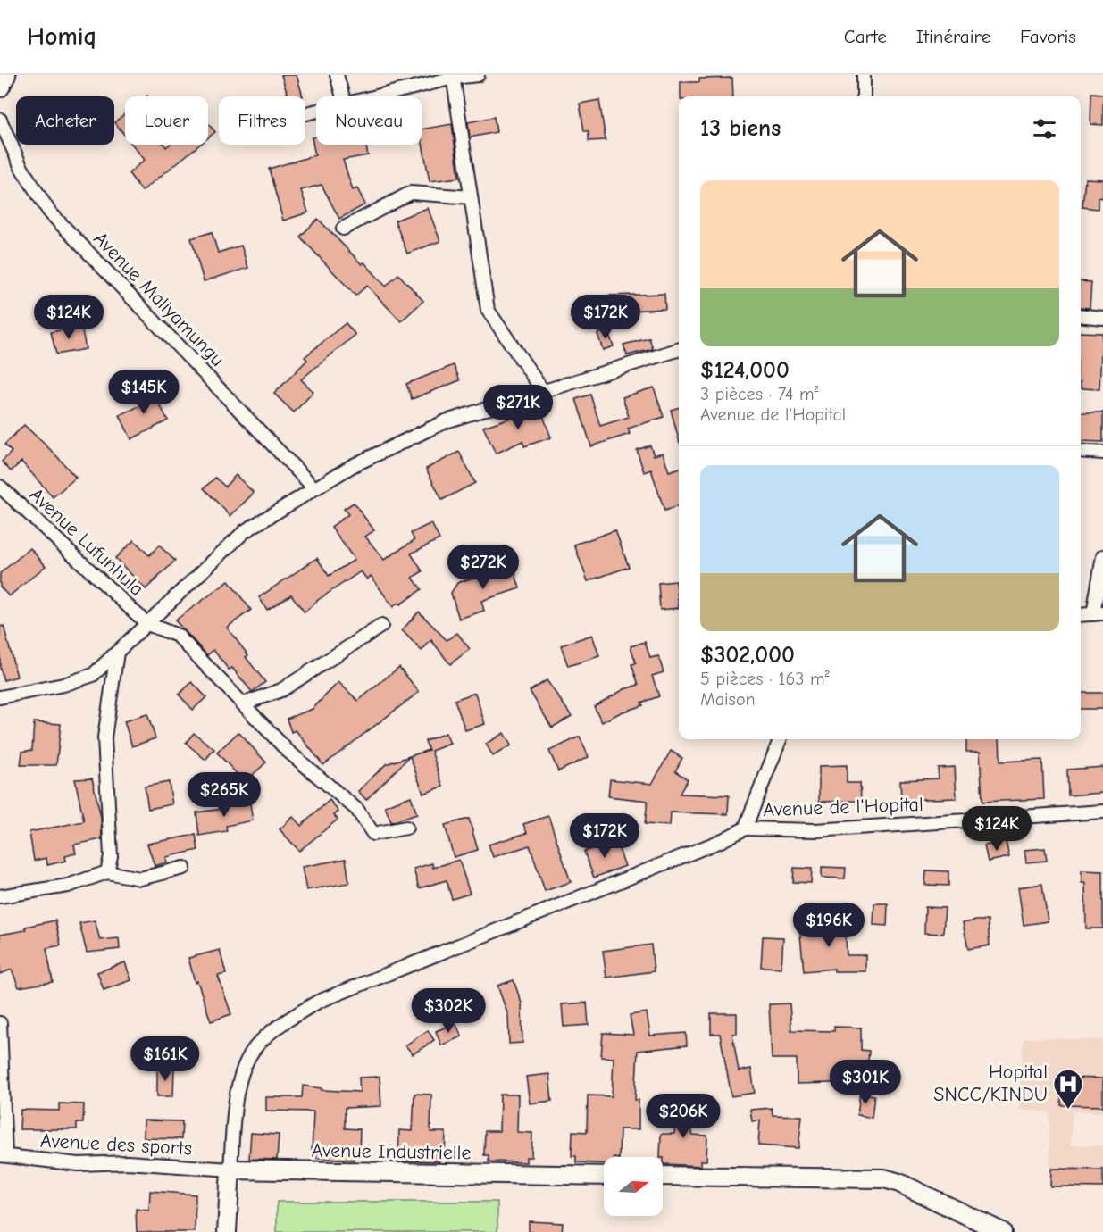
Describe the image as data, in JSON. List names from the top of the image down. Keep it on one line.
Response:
{"streets":{"street":["Avenue Maliyamungu","Avenue Lufunhula","Avenue de l'Hopital","Avenue des sports","Avenue Industrielle"]},"crossings":[["Avenue des sports","Avenue Industrielle"]],"places":{"hospital":["Hopital SNCC/KINDU"]},"north":"right","page":{"header":"Homiq","nav":["Carte","Itinéraire","Favoris"],"chip":["Acheter","Louer","Filtres","Nouveau"],"heading":"13 biens","list":[{"name":"$124,000","note":"3 pièces · 74 m² · Avenue de l'Hopital"},{"name":"$302,000","note":"5 pièces · 163 m² · Maison"}],"price":["$124K","$172K","$145K","$271K","$272K","$265K","$124K","$172K","$196K","$302K","$161K","$301K","$206K"]}}
